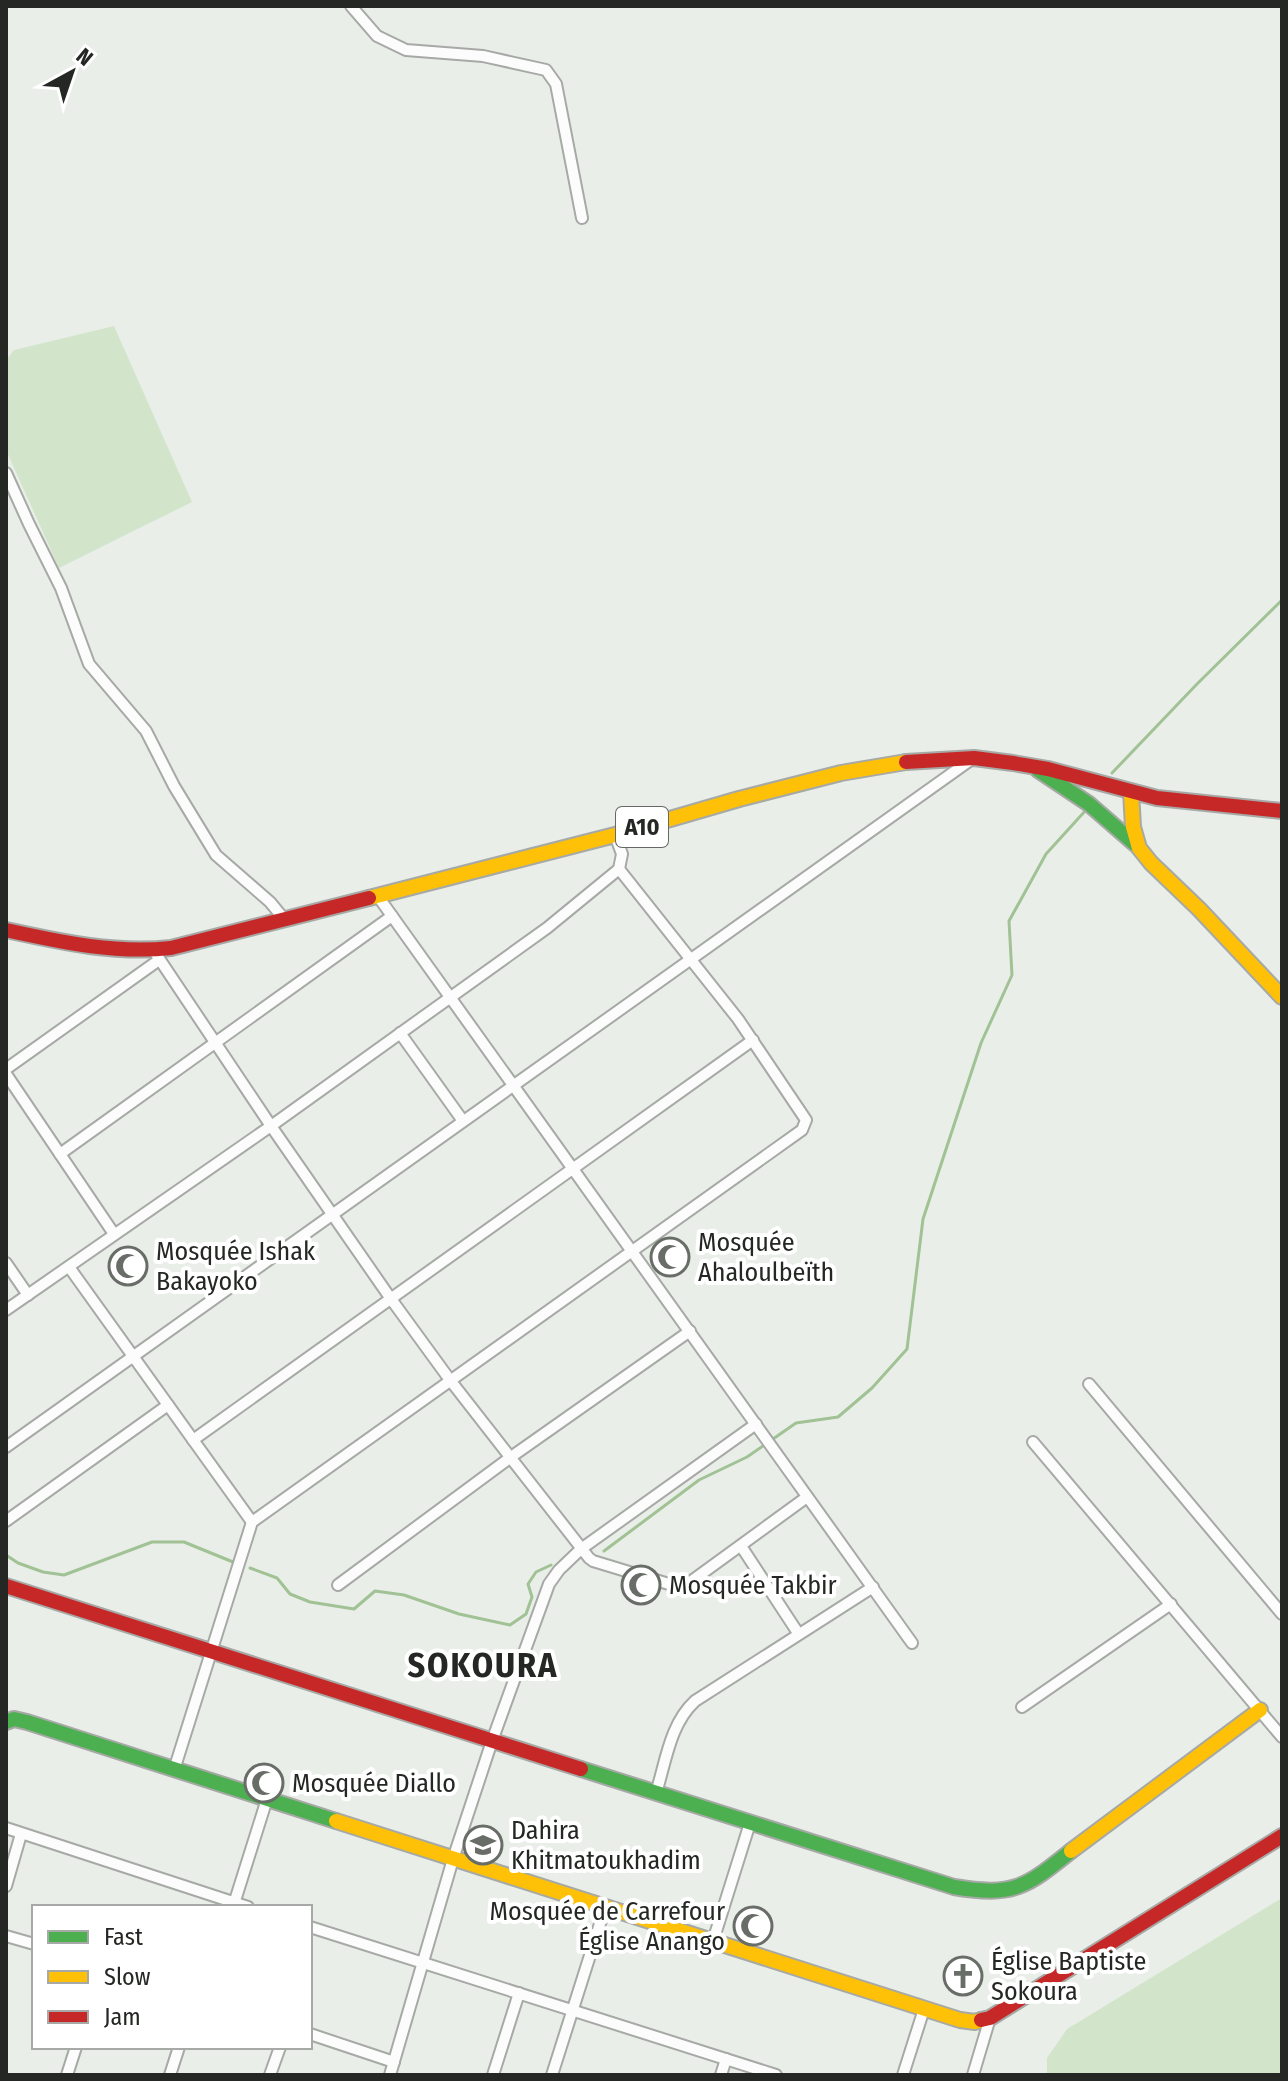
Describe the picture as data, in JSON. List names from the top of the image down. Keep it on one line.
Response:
{"streets":{"street":["A10"]},"districts":["SOKOURA"],"places":{"mosque":["Mosquée Ahaloulbeïth","Mosquée Ishak Bakayoko","Mosquée Takbir","Mosquée Diallo","Mosquée de Carrefour Église Anango"],"school or university":["Dahira Khitmatoukhadim"],"church":["Église Baptiste Sokoura"]},"legend":["Fast","Slow","Jam"],"north":"top right"}
